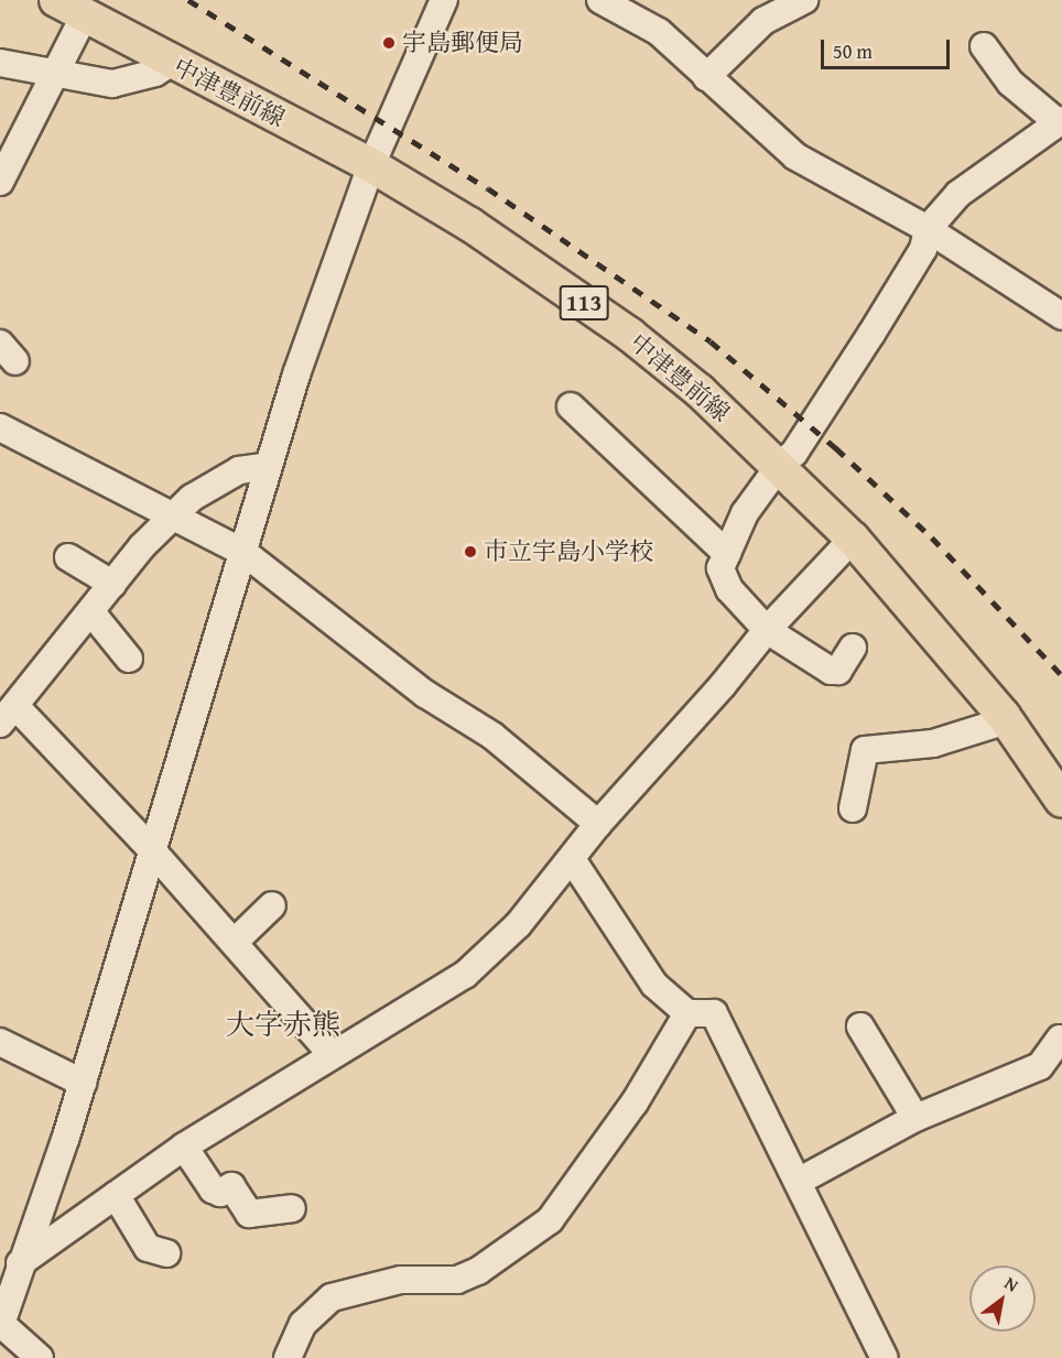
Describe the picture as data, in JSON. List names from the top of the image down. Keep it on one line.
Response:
{"streets":{"main road":["中津豊前線","113"]},"districts":["大字赤熊"],"places":["宇島郵便局","市立宇島小学校"],"scale_bar":"50 m","north":"top right"}
